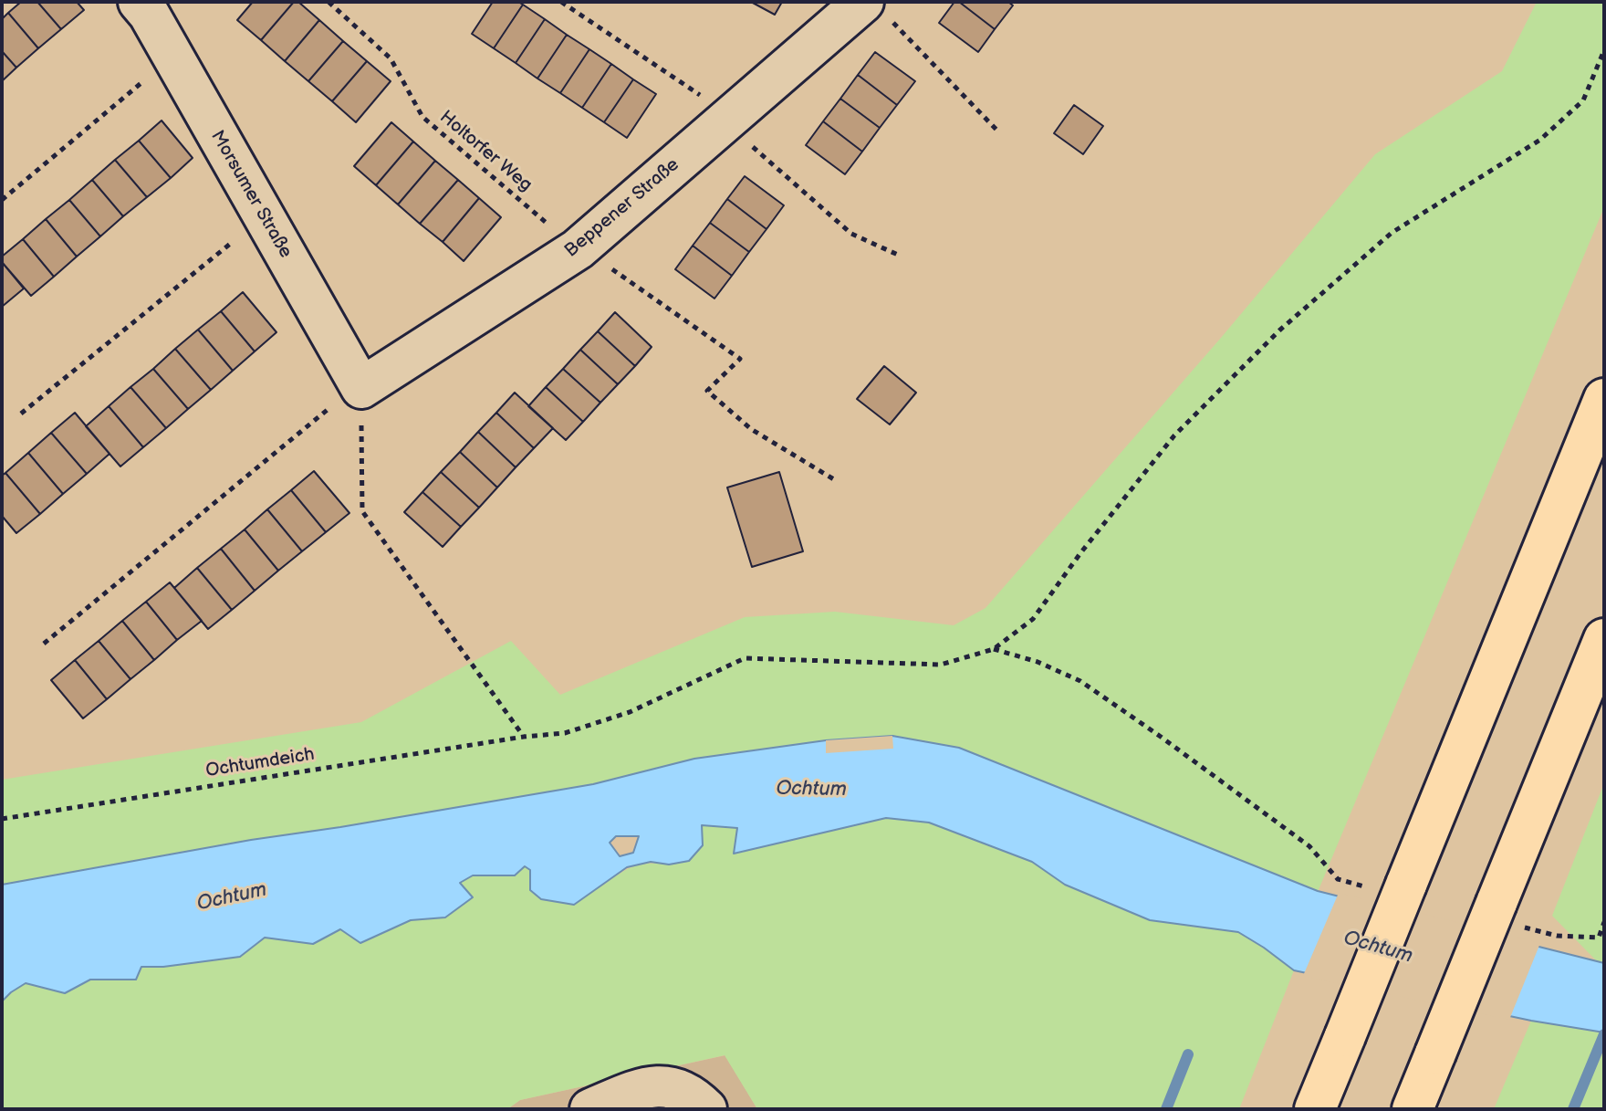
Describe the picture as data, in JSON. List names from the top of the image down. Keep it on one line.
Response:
{"streets":{"street":["Morsumer Straße","Beppener Straße"],"path":["Holtorfer Weg","Ochtumdeich"]},"crossings":[["Holtorfer Weg","Beppener Straße"],["Morsumer Straße","Beppener Straße"]],"water":["Ochtum"]}
